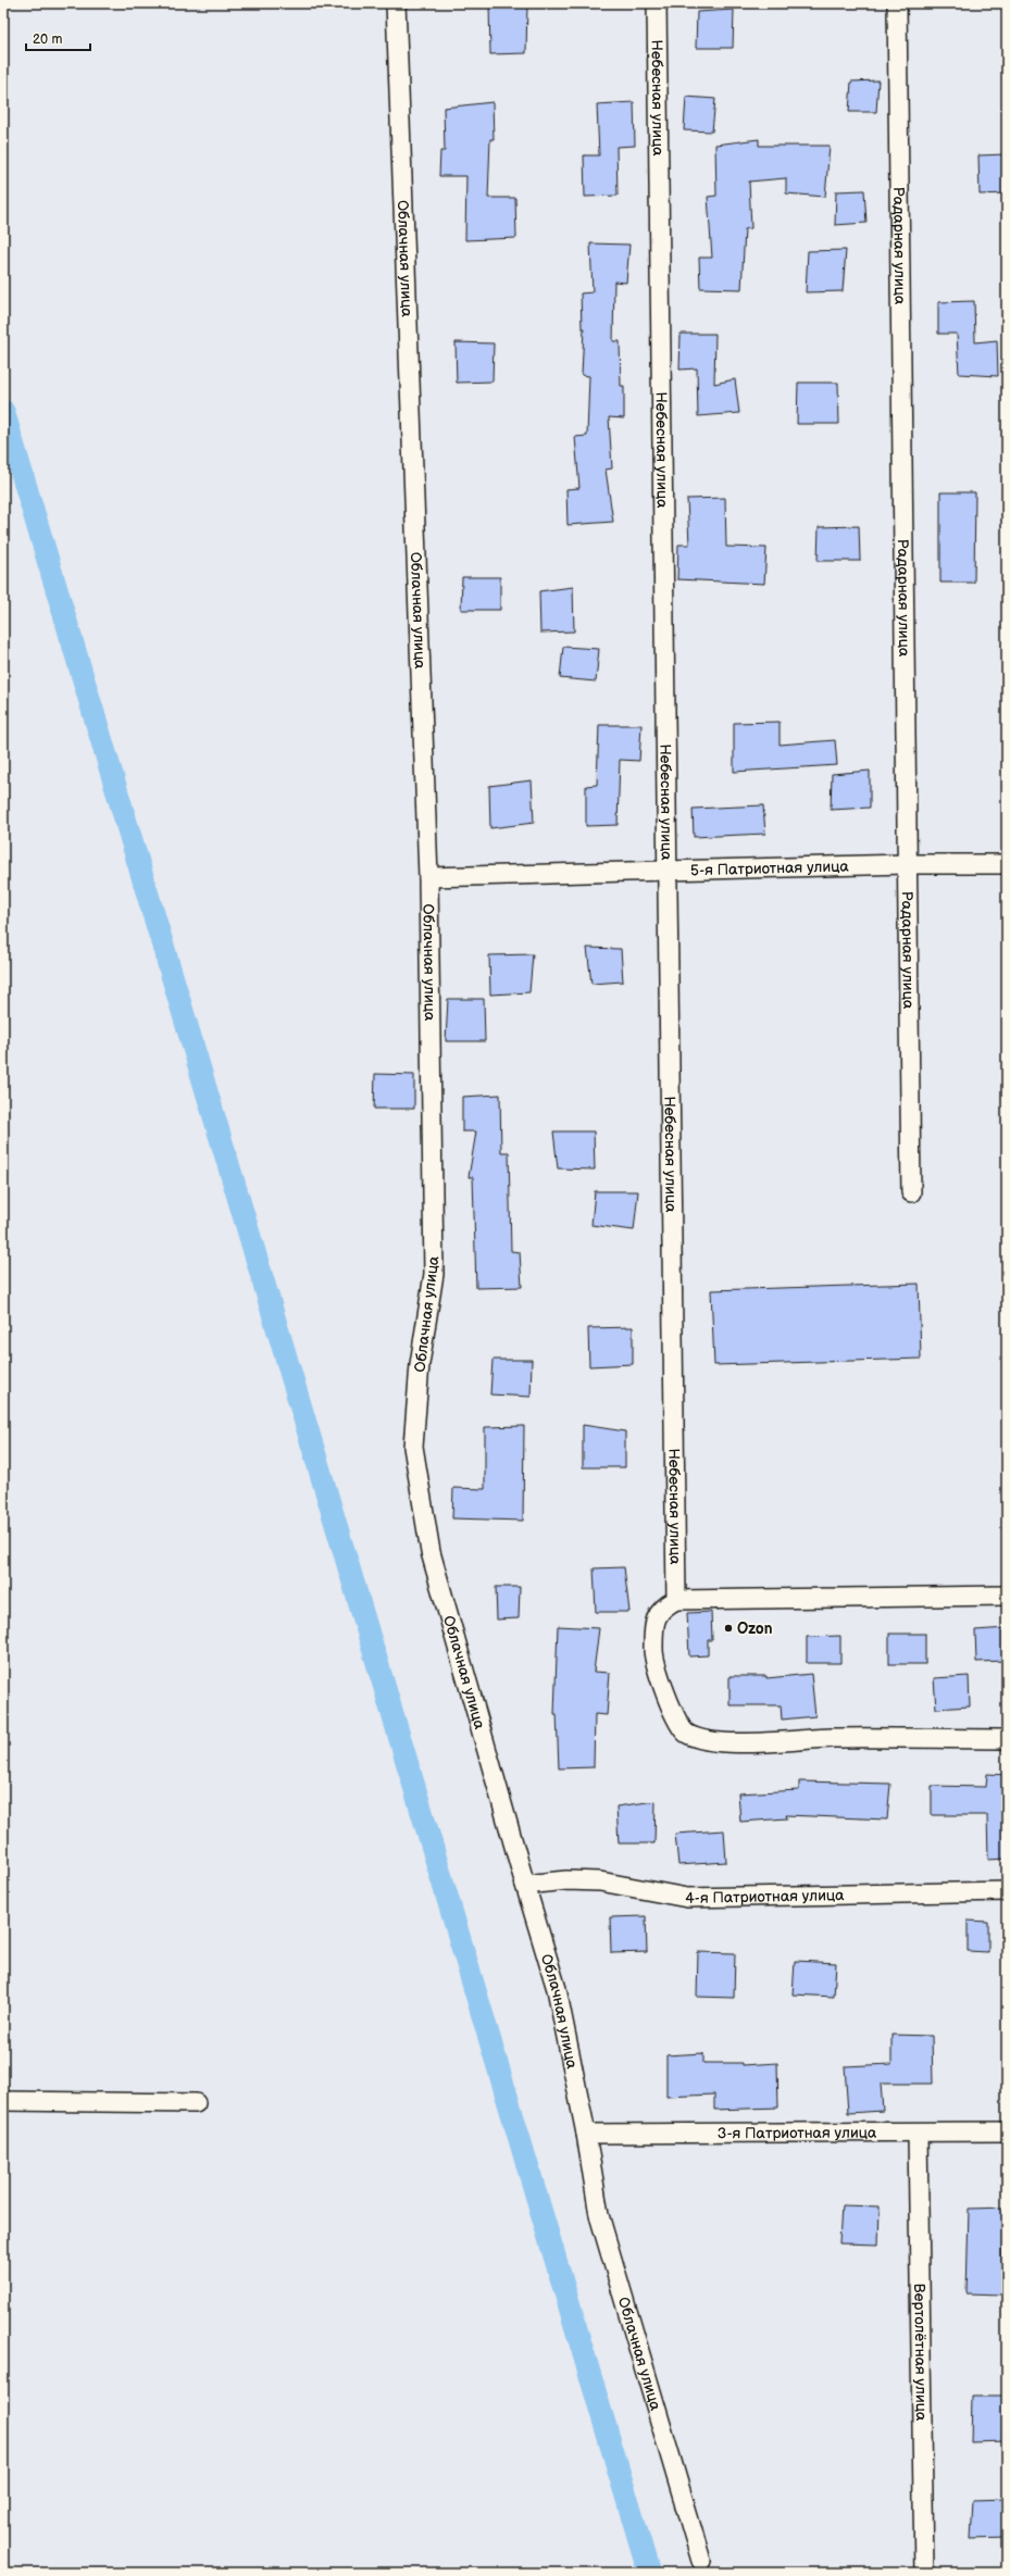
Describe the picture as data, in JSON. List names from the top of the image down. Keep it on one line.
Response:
{"streets":{"street":["Небесная улица","Радарная улица","Облачная улица","5-я Патриотная улица","4-я Патриотная улица","3-я Патриотная улица","Вертолётная улица"]},"crossings":[["Небесная улица","5-я Патриотная улица"],["Радарная улица","5-я Патриотная улица"],["Облачная улица","5-я Патриотная улица"],["Облачная улица","4-я Патриотная улица"],["Облачная улица","3-я Патриотная улица"],["3-я Патриотная улица","Вертолётная улица"]],"places":["Ozon"],"scale_bar":"20 m"}
